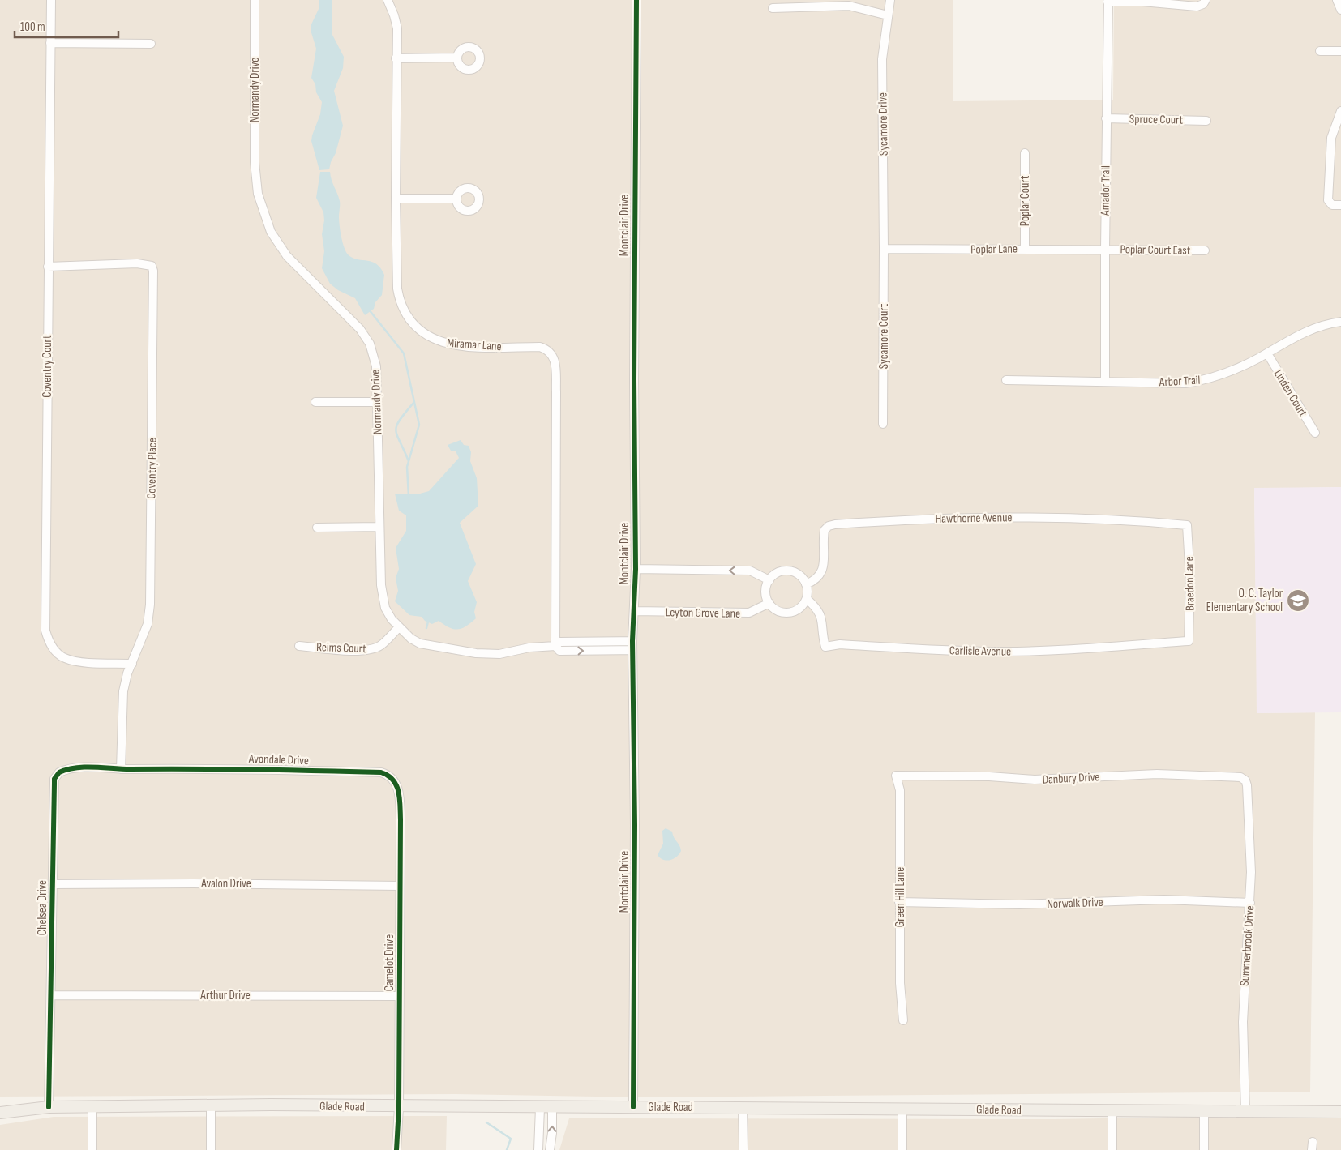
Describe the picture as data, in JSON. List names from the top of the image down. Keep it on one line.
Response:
{"streets":{"main road":["Glade Road"],"street":["Normandy Drive","Spruce Court","Sycamore Drive","Amador Trail","Poplar Court","Montclair Drive","Poplar Lane","Poplar Court East","Sycamore Court","Miramar Lane","Coventry Court","Arbor Trail","Linden Court","Coventry Place","Hawthorne Avenue","Braedon Lane","Leyton Grove Lane","Reims Court","Carlisle Avenue","Avondale Drive","Danbury Drive","Avalon Drive","Green Hill Lane","Norwalk Drive","Chelsea Drive","Summerbrook Drive","Camelot Drive","Arthur Drive"]},"crossings":[["Normandy Drive","Montclair Drive"],["Normandy Drive","Miramar Lane"],["Normandy Drive","Reims Court"],["Spruce Court","Amador Trail"],["Sycamore Drive","Poplar Lane"],["Sycamore Drive","Sycamore Court"],["Amador Trail","Poplar Lane"],["Amador Trail","Poplar Court East"],["Amador Trail","Arbor Trail"],["Poplar Court","Poplar Lane"],["Montclair Drive","Leyton Grove Lane"],["Montclair Drive","Glade Road"],["Poplar Lane","Poplar Court East"],["Poplar Lane","Sycamore Court"],["Coventry Court","Coventry Place"],["Arbor Trail","Linden Court"],["Coventry Place","Avondale Drive"],["Coventry Place","Chelsea Drive"],["Hawthorne Avenue","Braedon Lane"],["Hawthorne Avenue","Leyton Grove Lane"],["Hawthorne Avenue","Carlisle Avenue"],["Braedon Lane","Carlisle Avenue"],["Leyton Grove Lane","Carlisle Avenue"],["Avondale Drive","Chelsea Drive"],["Avondale Drive","Camelot Drive"],["Danbury Drive","Green Hill Lane"],["Danbury Drive","Summerbrook Drive"],["Avalon Drive","Chelsea Drive"],["Avalon Drive","Camelot Drive"],["Green Hill Lane","Norwalk Drive"],["Norwalk Drive","Summerbrook Drive"],["Chelsea Drive","Arthur Drive"],["Chelsea Drive","Glade Road"],["Summerbrook Drive","Glade Road"],["Camelot Drive","Arthur Drive"],["Camelot Drive","Glade Road"]],"places":{"school or university":["O. C. Taylor Elementary School"]},"scale_bar":"100 m"}
